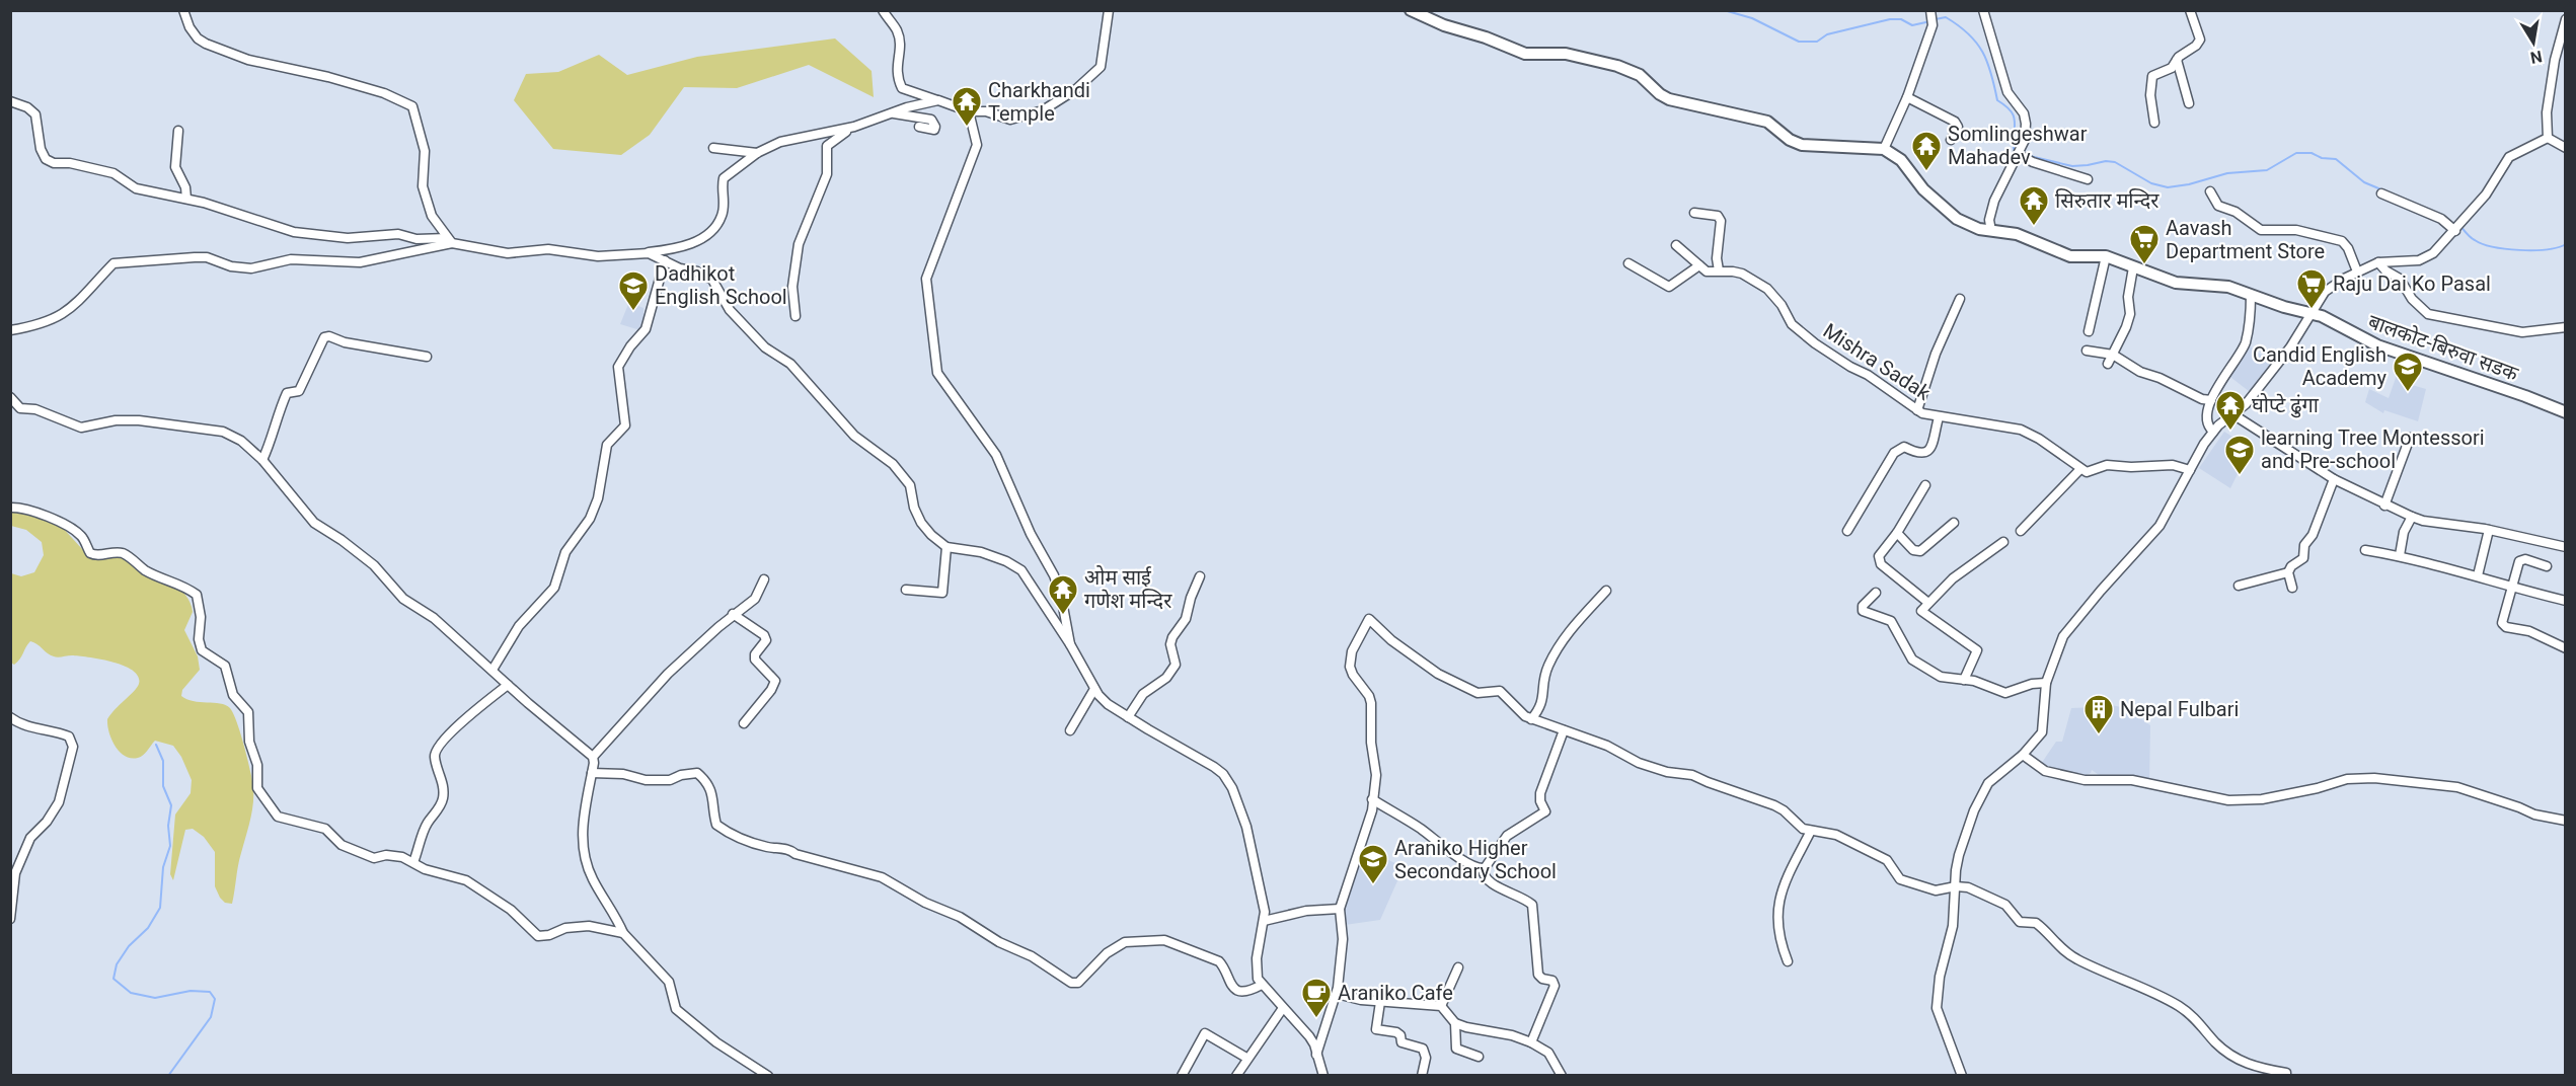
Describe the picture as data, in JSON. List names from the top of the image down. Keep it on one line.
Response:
{"streets":{"main road":["बालकोट-बिरुवा सडक"],"street":["Mishra Sadak"]},"places":{"temple":["Charkhandi Temple","Somlingeshwar Mahadev","सिरुतार मन्दिर","घोप्टे ढुंगा","ओम साई गणेश मन्दिर"],"supermarket":["Aavash Department Store","Raju Dai Ko Pasal"],"school or university":["Dadhikot English School","Candid English Academy","learning Tree Montessori and Pre-school","Araniko Higher Secondary School"],"building":["Nepal Fulbari"],"cafe":["Araniko Cafe"]},"north":"bottom"}
